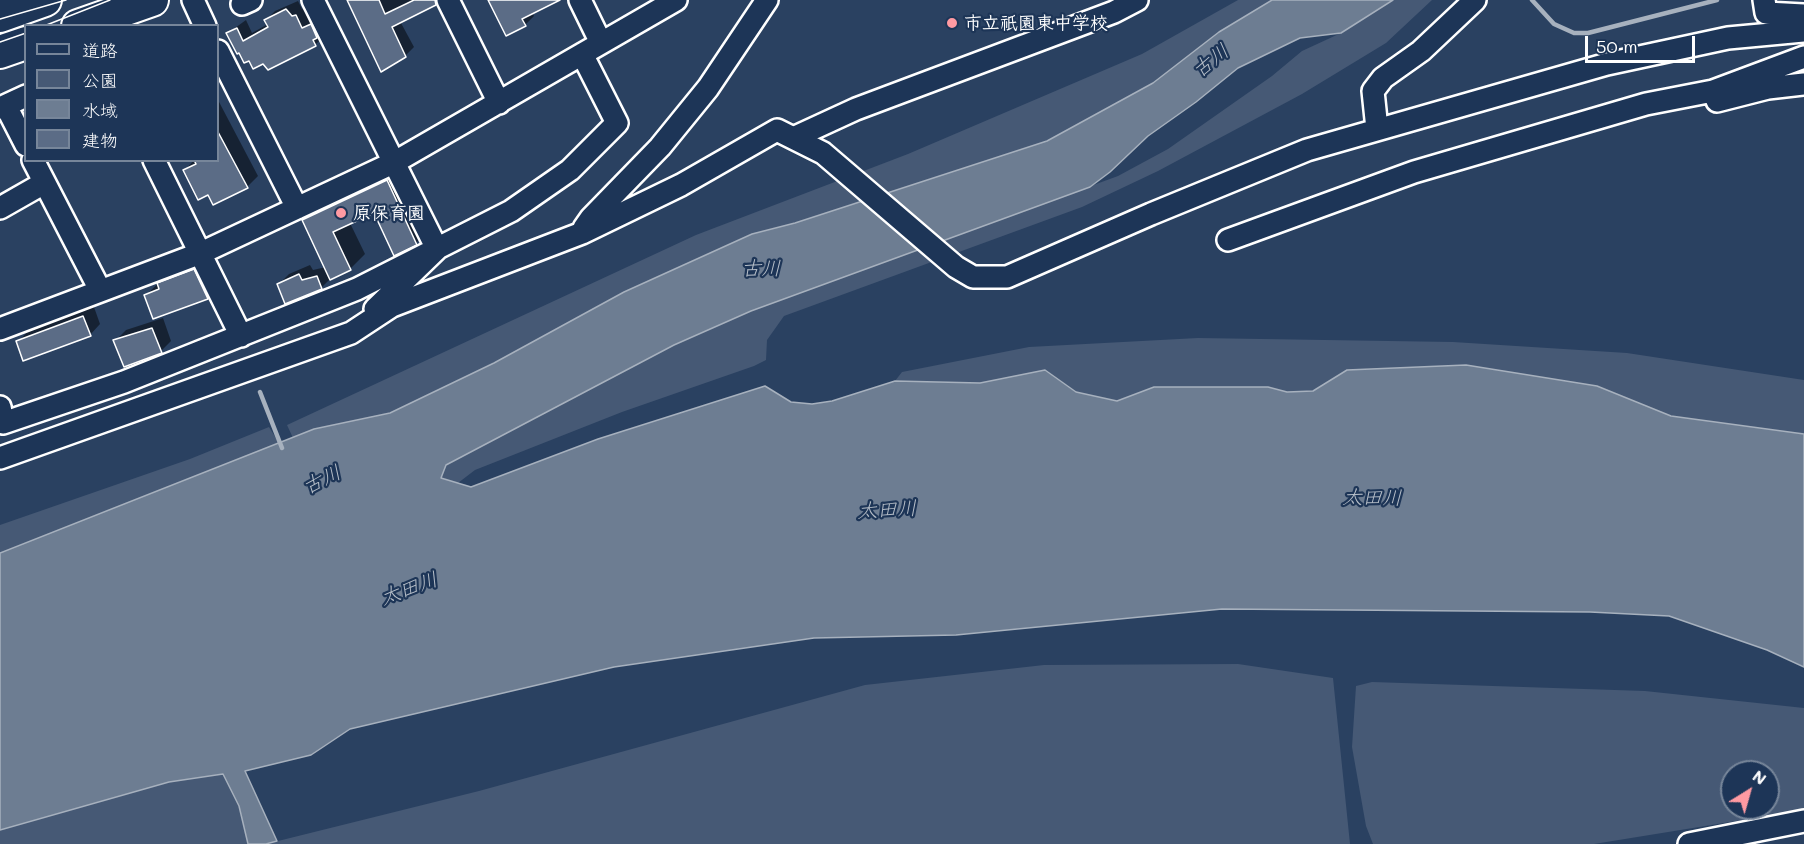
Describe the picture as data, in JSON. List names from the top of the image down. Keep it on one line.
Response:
{"water":["古川","太田川"],"places":["市立祇園東中学校","原保育園"],"legend":["道路","公園","水域","建物"],"scale_bar":"50 m","north":"top right"}
